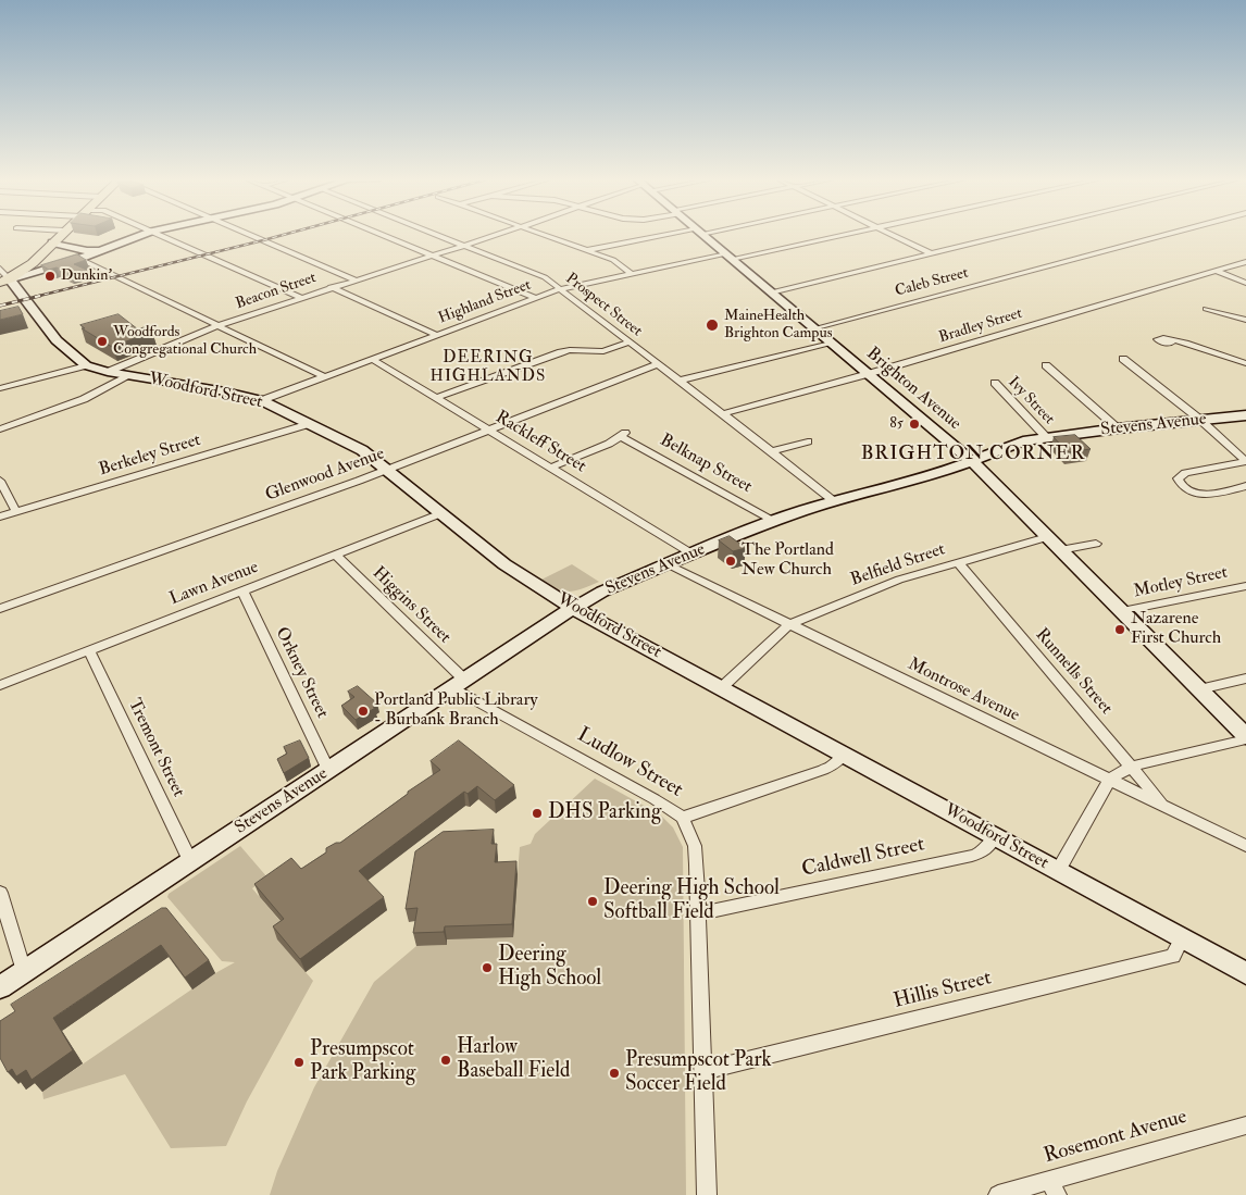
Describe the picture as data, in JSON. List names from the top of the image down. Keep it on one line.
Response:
{"streets":{"main road":["Brighton Avenue","Woodford Street","Stevens Avenue"],"street":["Caleb Street","Beacon Street","Highland Street","Prospect Street","Bradley Street","Ivy Street","Rackleff Street","Berkeley Street","Belknap Street","Glenwood Avenue","Belfield Street","Motley Street","Lawn Avenue","Higgins Street","Runnells Street","Orkney Street","Montrose Avenue","Tremont Street","Ludlow Street","Caldwell Street","Hillis Street","Rosemont Avenue"]},"crossings":[["Caleb Street","Brighton Avenue"],["Beacon Street","Prospect Street"],["Beacon Street","Woodford Street"],["Highland Street","Prospect Street"],["Highland Street","Brighton Avenue"],["Highland Street","Woodford Street"],["Highland Street","Rackleff Street"],["Prospect Street","Bradley Street"],["Prospect Street","Stevens Avenue"],["Prospect Street","Glenwood Avenue"],["Bradley Street","Brighton Avenue"],["Brighton Avenue","Stevens Avenue"],["Brighton Avenue","Belfield Street"],["Brighton Avenue","Motley Street"],["Woodford Street","Stevens Avenue"],["Woodford Street","Berkeley Street"],["Woodford Street","Glenwood Avenue"],["Woodford Street","Belfield Street"],["Woodford Street","Lawn Avenue"],["Woodford Street","Caldwell Street"],["Woodford Street","Hillis Street"],["Ivy Street","Stevens Avenue"],["Stevens Avenue","Rackleff Street"],["Stevens Avenue","Belknap Street"],["Stevens Avenue","Higgins Street"],["Stevens Avenue","Orkney Street"],["Stevens Avenue","Montrose Avenue"],["Stevens Avenue","Tremont Street"],["Stevens Avenue","Ludlow Street"],["Rackleff Street","Belknap Street"],["Rackleff Street","Glenwood Avenue"],["Belfield Street","Runnells Street"],["Belfield Street","Montrose Avenue"],["Lawn Avenue","Higgins Street"],["Lawn Avenue","Orkney Street"],["Lawn Avenue","Tremont Street"],["Higgins Street","Ludlow Street"],["Runnells Street","Montrose Avenue"],["Ludlow Street","Caldwell Street"],["Ludlow Street","Hillis Street"]],"districts":["DEERING HIGHLANDS","BRIGHTON CORNER"],"places":["Dunkin'","MaineHealth Brighton Campus","Woodfords Congregational Church","85","The Portland New Church","Nazarene First Church","Portland Public Library - Burbank Branch","DHS Parking","Deering High School Softball Field","Deering High School","Harlow Baseball Field","Presumpscot Park Parking","Presumpscot Park Soccer Field"]}
